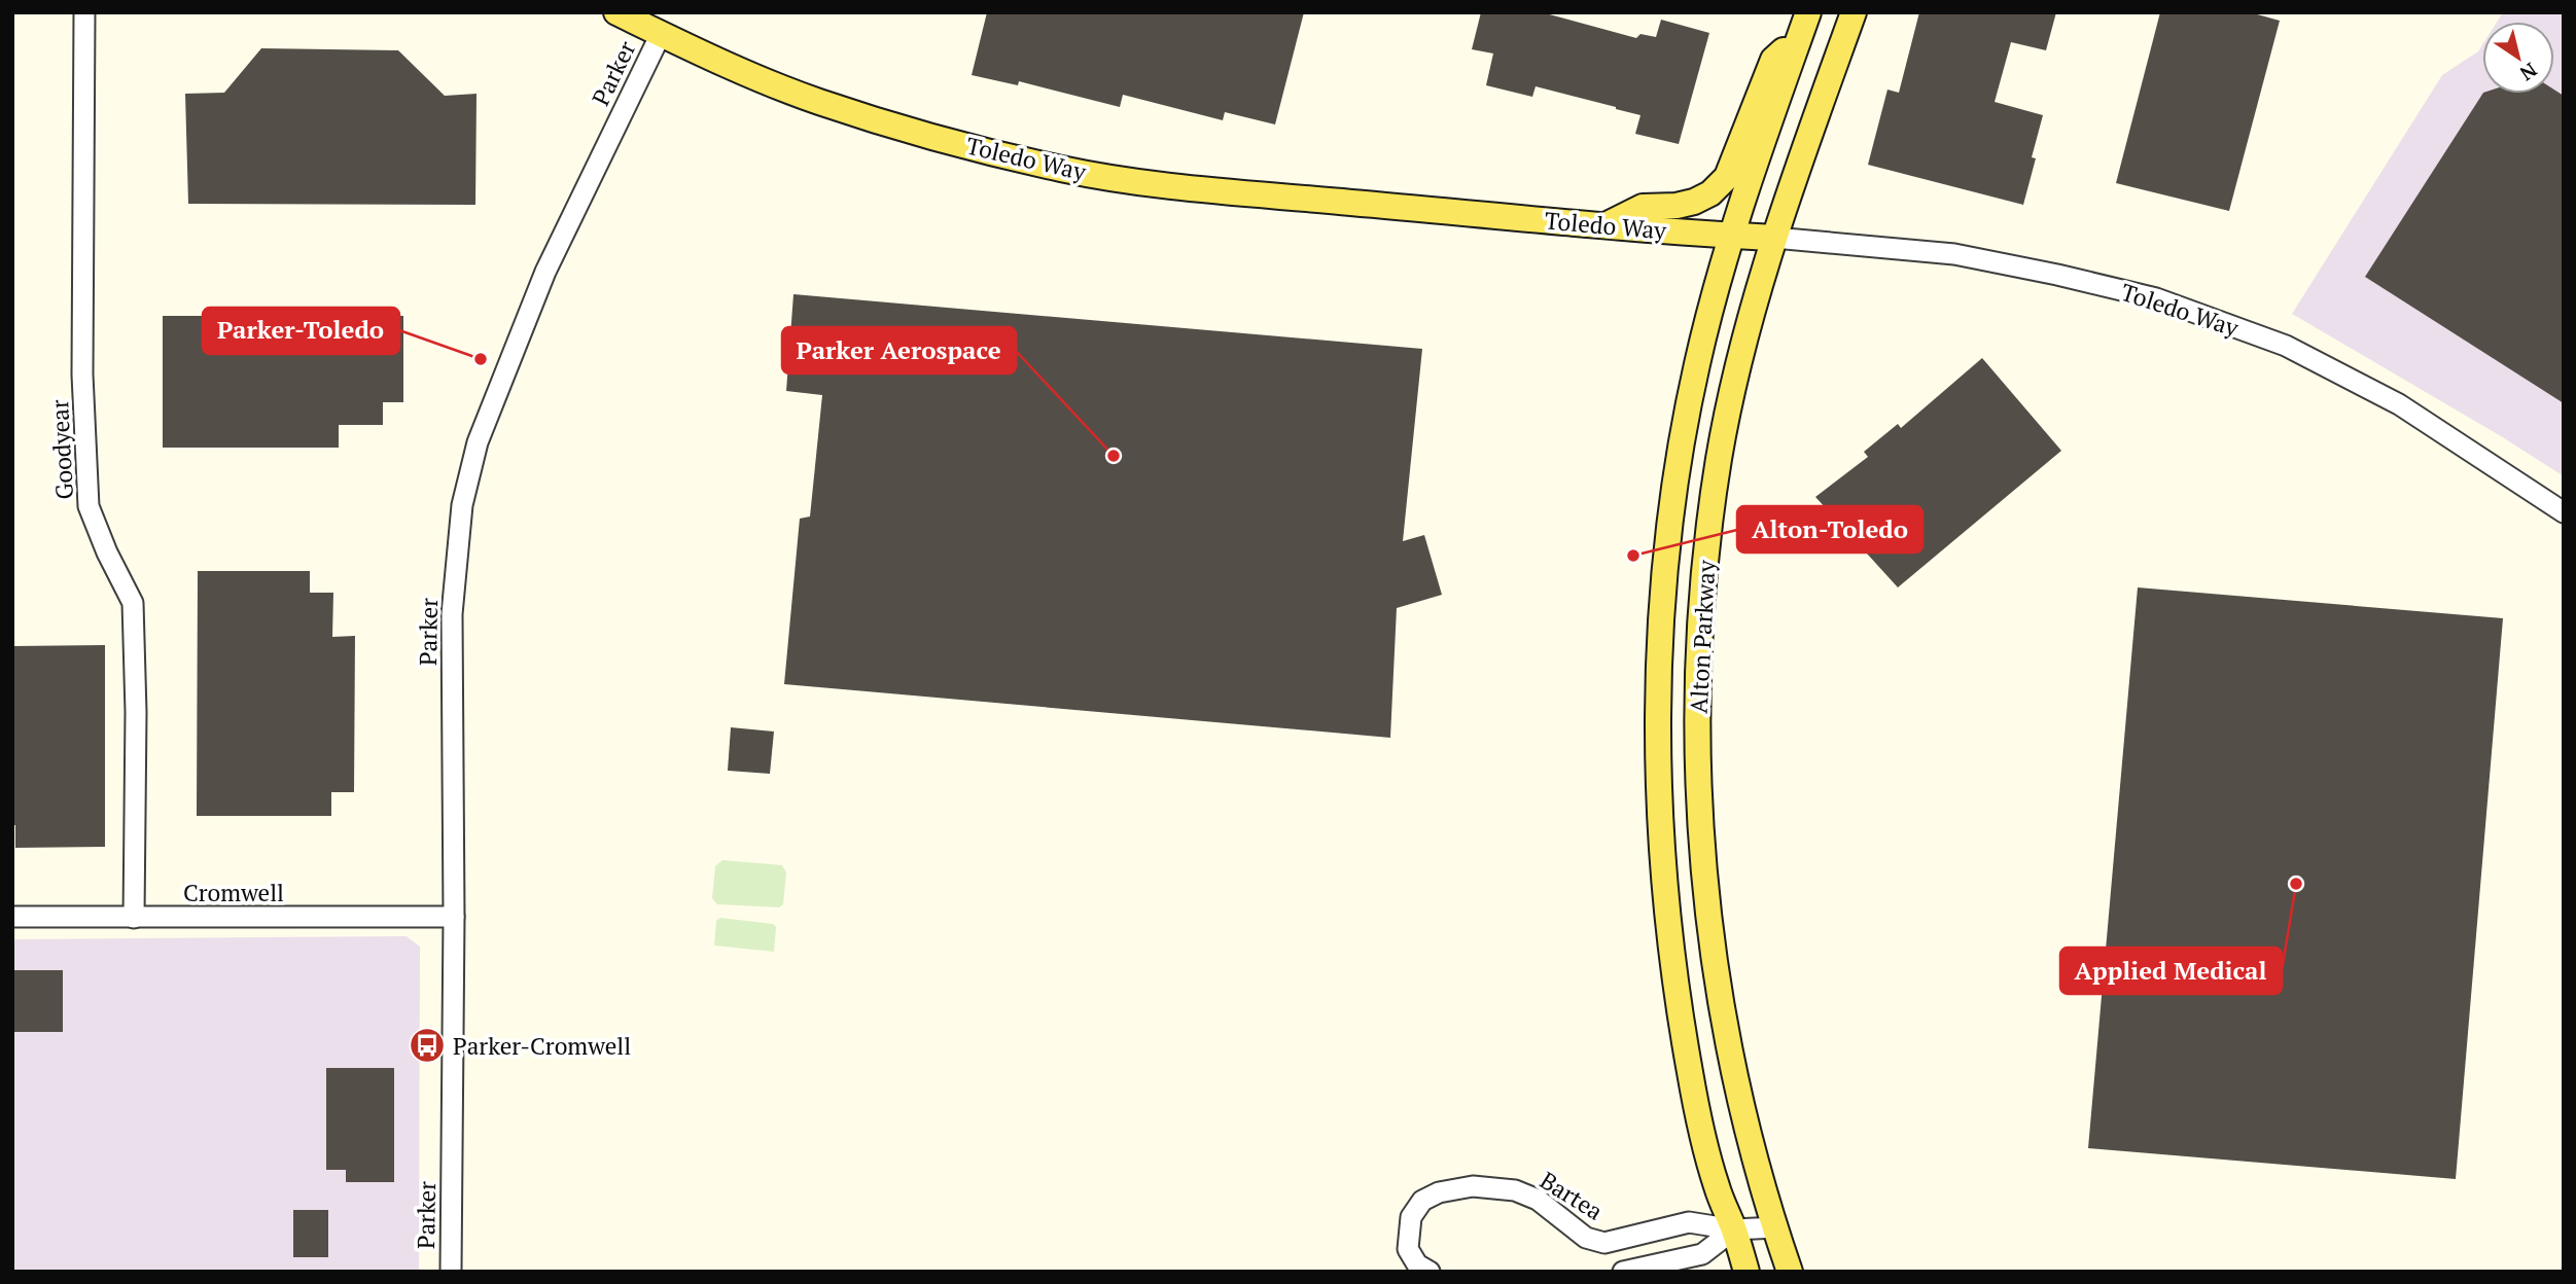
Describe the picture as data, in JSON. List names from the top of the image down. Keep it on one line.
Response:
{"streets":{"main road":["Toledo Way","Alton Parkway"],"street":["Parker","Goodyear","Cromwell","Bartea"]},"crossings":[["Parker","Toledo Way"],["Parker","Cromwell"],["Toledo Way","Alton Parkway"],["Goodyear","Cromwell"],["Alton Parkway","Bartea"]],"places":{"other":["Parker-Toledo","Parker Aerospace","Alton-Toledo","Applied Medical"],"bus stop":["Parker-Cromwell"]},"north":"bottom right"}
